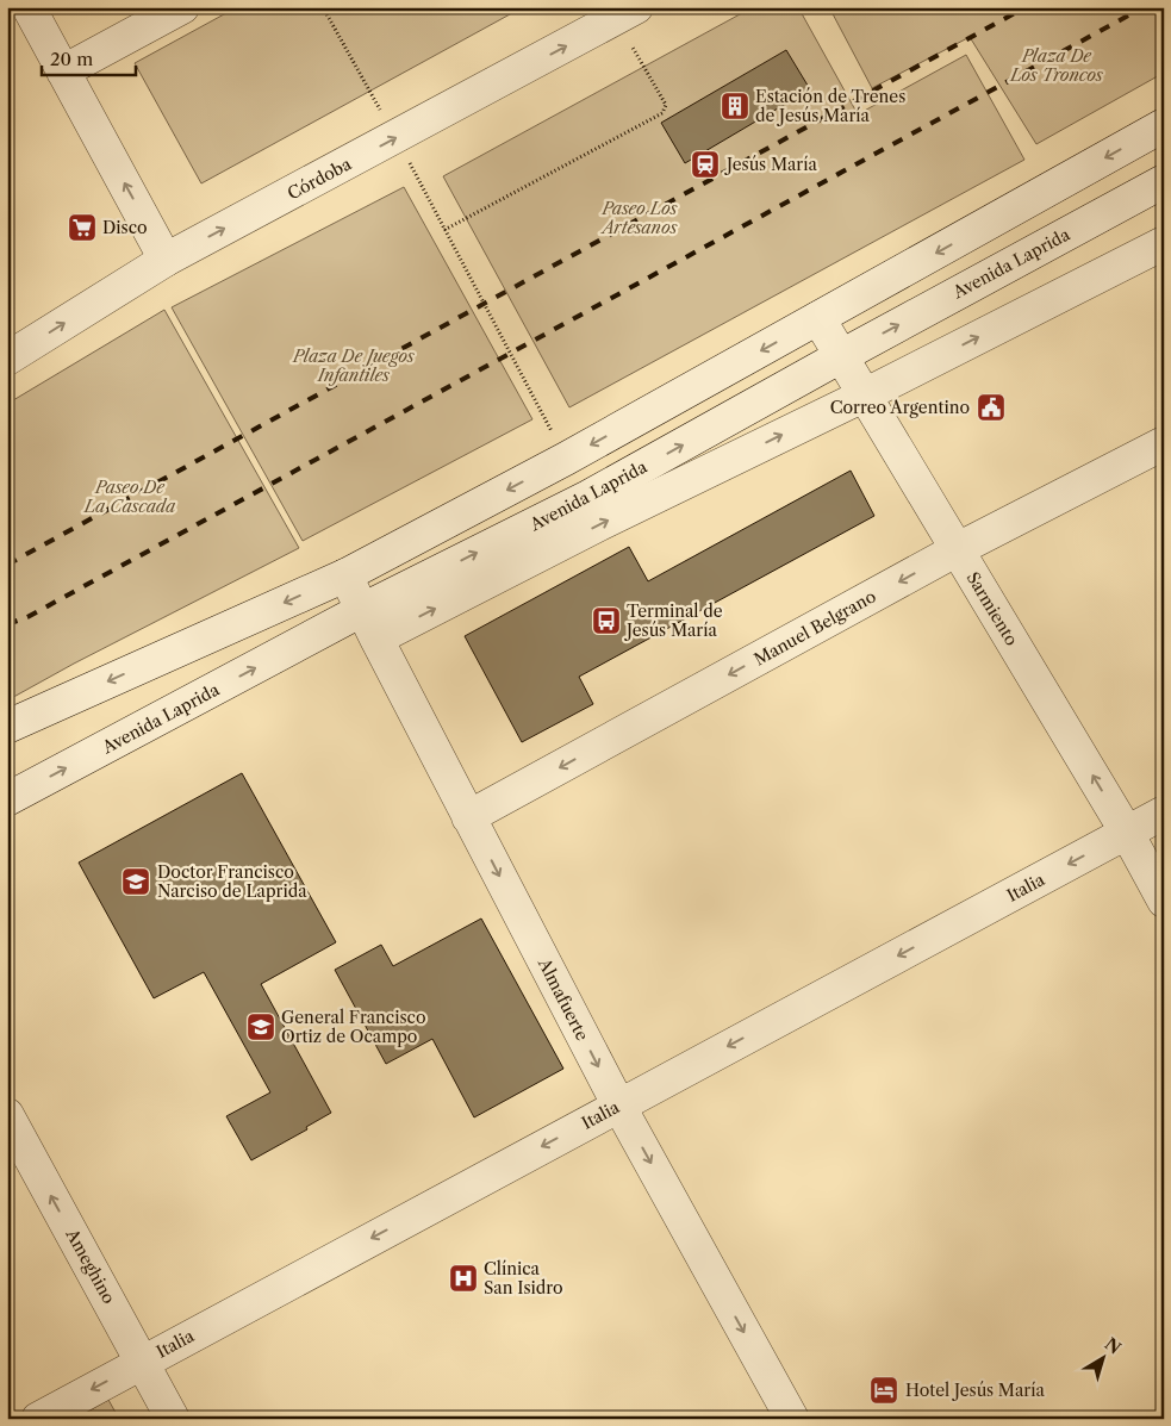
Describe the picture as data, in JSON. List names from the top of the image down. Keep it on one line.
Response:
{"streets":{"street":["Córdoba","Avenida Laprida","Sarmiento","Manuel Belgrano","Italia","Almafuerte","Ameghino"]},"crossings":[["Avenida Laprida","Sarmiento"],["Avenida Laprida","Almafuerte"],["Sarmiento","Manuel Belgrano"],["Sarmiento","Italia"],["Manuel Belgrano","Almafuerte"],["Italia","Almafuerte"],["Italia","Ameghino"]],"one_way":["Córdoba","Sarmiento","Italia","Almafuerte","Ameghino"],"parks":["Plaza De Los Troncos","Paseo Los Artesanos","Plaza De Juegos Infantiles","Paseo De La Cascada"],"places":{"building":["Estación de Trenes de Jesús María"],"station":["Jesús María"],"supermarket":["Disco"],"public building":["Correo Argentino"],"bus stop":["Terminal de Jesús María"],"school or university":["Doctor Francisco Narciso de Laprida","General Francisco Ortiz de Ocampo"],"hospital":["Clínica San Isidro"],"hotel":["Hotel Jesús María"]},"scale_bar":"20 m","north":"top right"}
